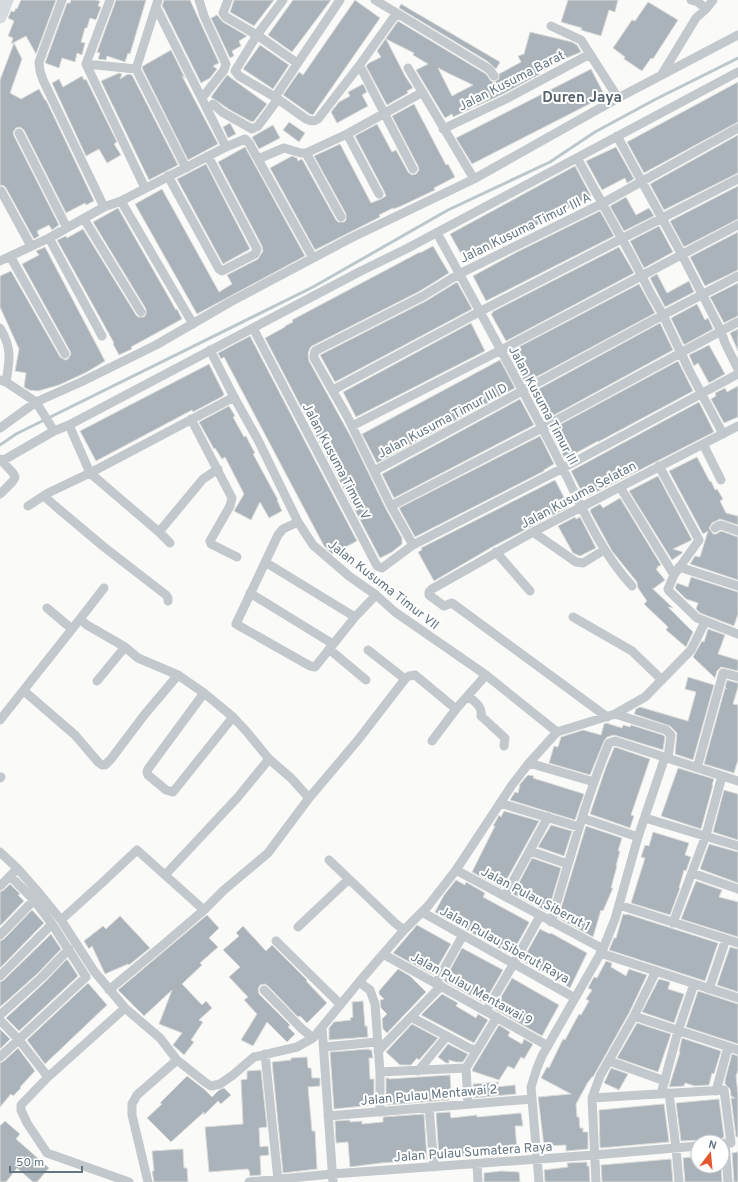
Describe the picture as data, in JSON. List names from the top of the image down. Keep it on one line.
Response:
{"streets":{"street":["Jalan Kusuma Barat","Jalan Kusuma Timur III A","Jalan Kusuma Timur III","Jalan Kusuma Timur III D","Jalan Kusuma Timur V","Jalan Kusuma Selatan","Jalan Kusuma Timur VII","Jalan Pulau Siberut 1","Jalan Pulau Siberut Raya","Jalan Pulau Mentawai 9","Jalan Pulau Mentawai 2","Jalan Pulau Sumatera Raya"]},"crossings":[["Jalan Kusuma Timur III A","Jalan Kusuma Timur III"],["Jalan Kusuma Timur III A","Jalan Kusuma Timur III D"],["Jalan Kusuma Timur III A","Jalan Kusuma Timur V"],["Jalan Kusuma Timur III","Jalan Kusuma Timur III D"],["Jalan Kusuma Timur III","Jalan Kusuma Selatan"]],"districts":["Duren Jaya"],"scale_bar":"50 m","north":"top"}
